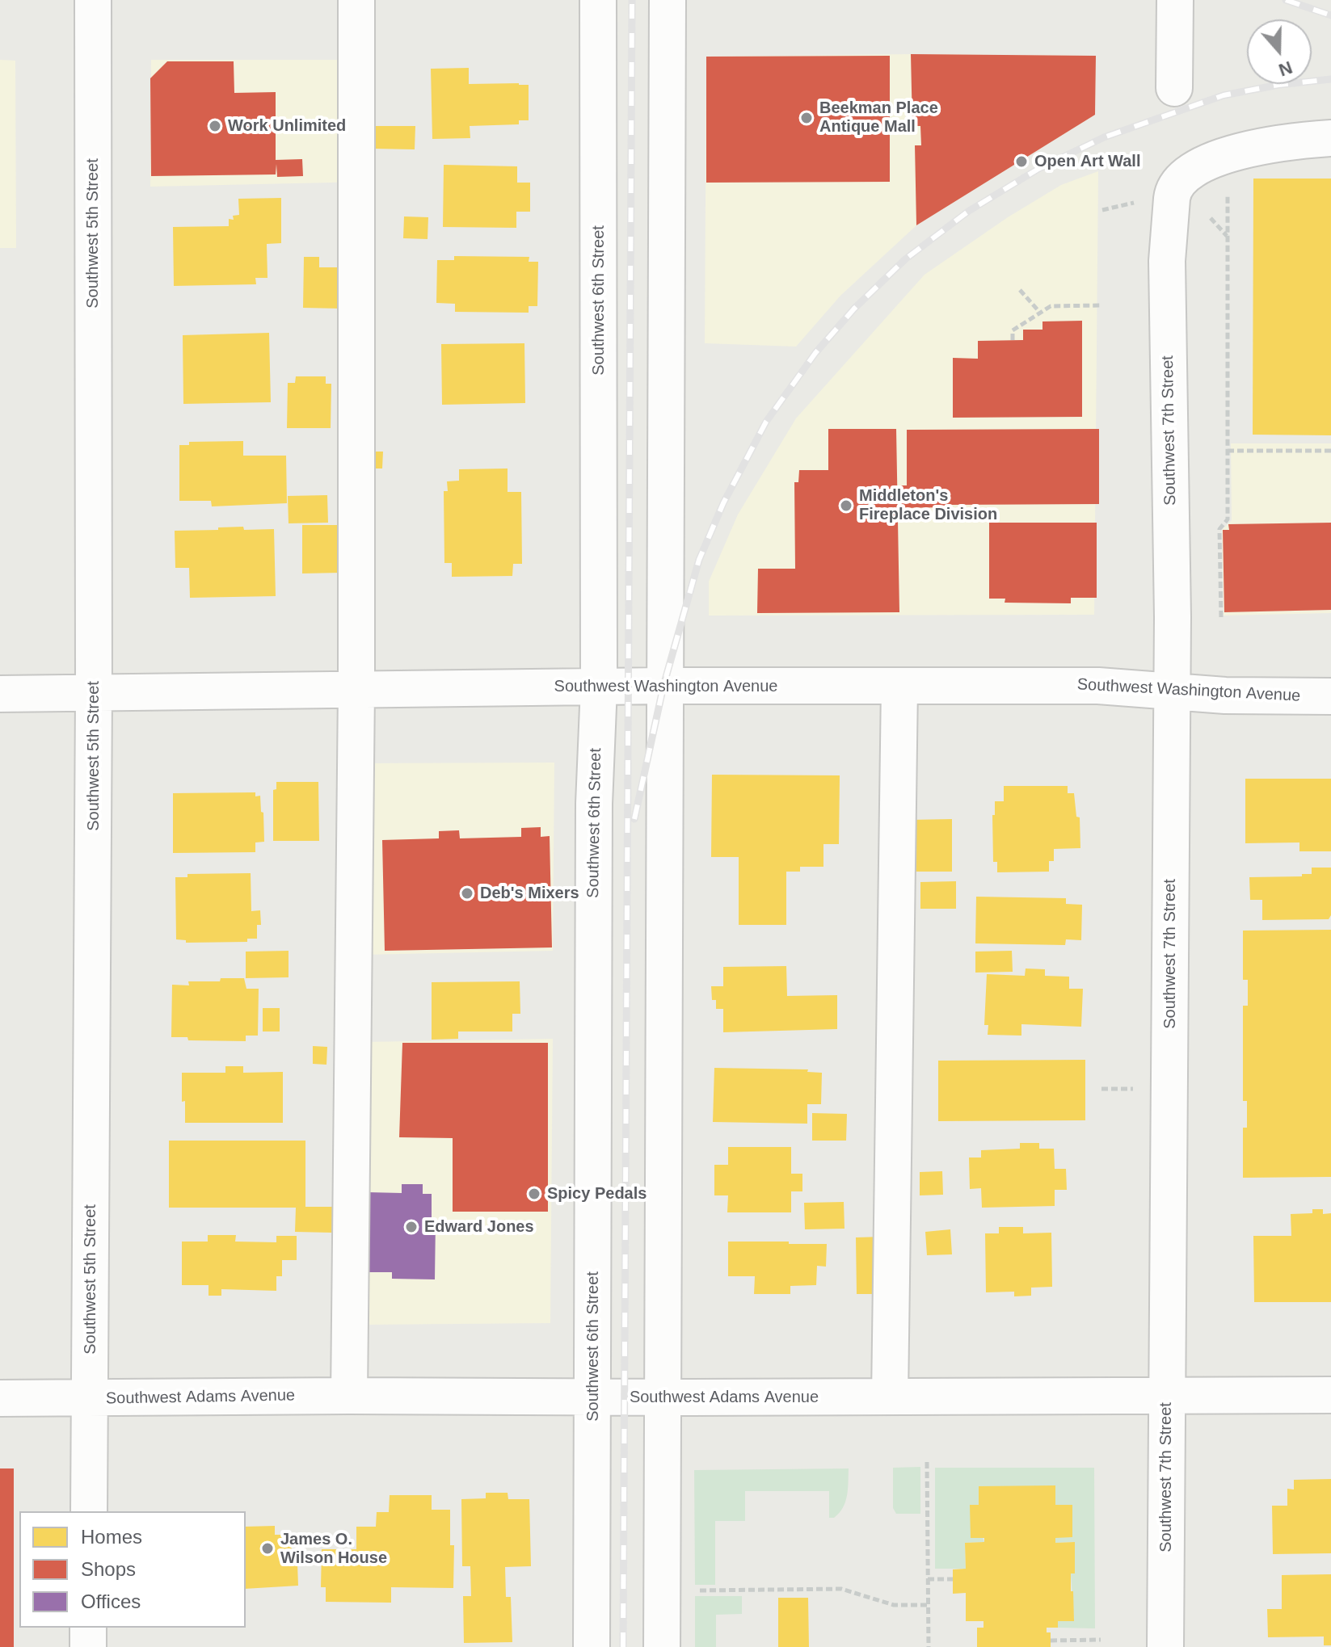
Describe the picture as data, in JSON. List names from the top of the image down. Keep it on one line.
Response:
{"streets":{"street":["Southwest 5th Street","Southwest 6th Street","Southwest 7th Street","Southwest Washington Avenue","Southwest Adams Avenue"]},"crossings":[["Southwest 5th Street","Southwest Washington Avenue"],["Southwest 5th Street","Southwest Adams Avenue"],["Southwest 6th Street","Southwest Washington Avenue"],["Southwest 6th Street","Southwest Adams Avenue"],["Southwest 7th Street","Southwest Washington Avenue"],["Southwest 7th Street","Southwest Adams Avenue"]],"places":["Beekman Place Antique Mall","Work Unlimited","Open Art Wall","Middleton's Fireplace Division","Deb's Mixers","Spicy Pedals","Edward Jones","James O. Wilson House"],"legend":["Homes","Shops","Offices"],"north":"bottom"}
